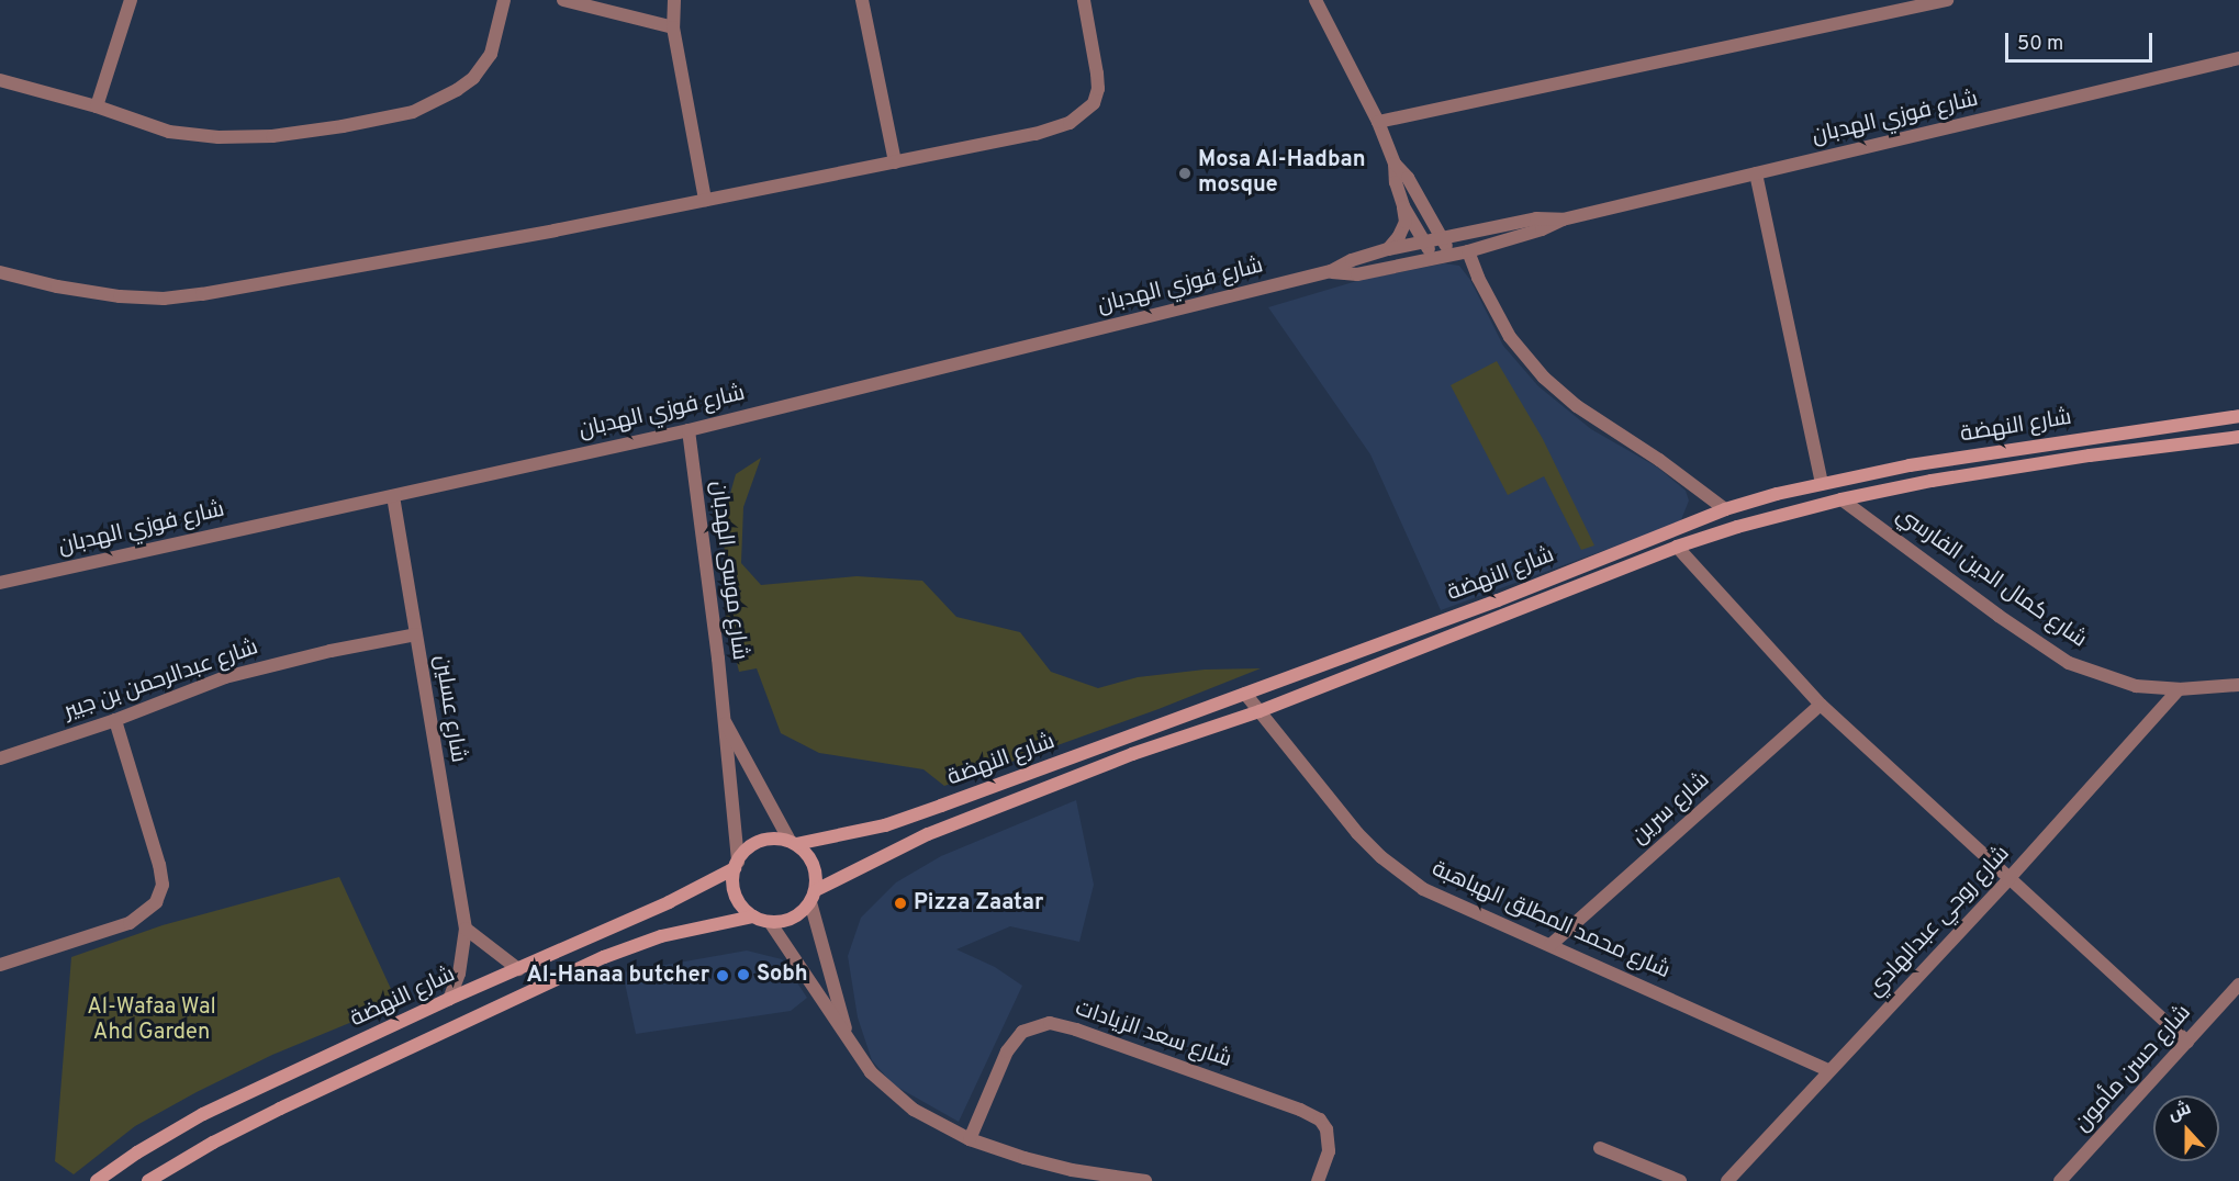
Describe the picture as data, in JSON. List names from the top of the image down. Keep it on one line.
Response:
{"streets":{"street":["شارع فوزي الهدبان","شارع النهضة","شارع موسى الهدبان","شارع كمال الدين الفارسي","شارع عبدالرحمن بن جبير","شارع عسلين","شارع سرين","شارع محمد المطلق الهباهبة","شارع روحي عبدالهادي","شارع سعد الزيادات","شارع حسن مأمون"]},"crossings":[["شارع فوزي الهدبان","شارع موسى الهدبان"],["شارع فوزي الهدبان","شارع عسلين"],["شارع النهضة","شارع موسى الهدبان"],["شارع النهضة","شارع كمال الدين الفارسي"],["شارع النهضة","شارع عسلين"],["شارع النهضة","شارع محمد المطلق الهباهبة"],["شارع كمال الدين الفارسي","شارع روحي عبدالهادي"],["شارع عبدالرحمن بن جبير","شارع عسلين"],["شارع سرين","شارع محمد المطلق الهباهبة"],["شارع محمد المطلق الهباهبة","شارع روحي عبدالهادي"]],"parks":["Al-Wafaa Wal Ahd Garden"],"places":["Mosa Al-Hadban mosque","Pizza Zaatar","Sobh","Al-Hanaa butcher"],"scale_bar":"50 m","north":"top"}
